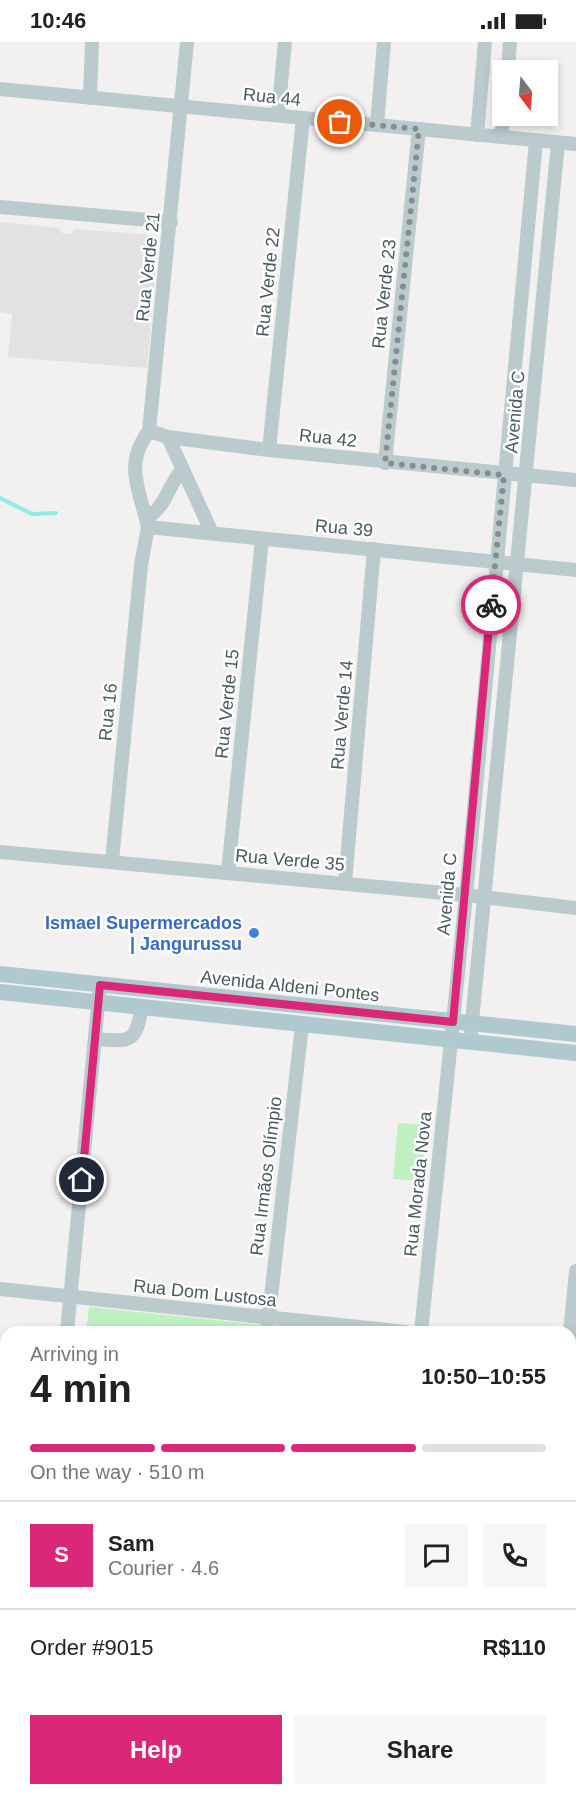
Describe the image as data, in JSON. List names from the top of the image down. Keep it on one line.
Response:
{"streets":{"main road":["Avenida Aldeni Pontes"],"street":["Rua 44","Rua Verde 21","Rua Verde 22","Rua Verde 23","Avenida C","Rua 42","Rua 39","Rua Verde 15","Rua 16","Rua Verde 14","Rua Verde 35","Rua Irmãos Olímpio","Rua Morada Nova","Rua Dom Lustosa"]},"crossings":[["Rua 44","Rua Verde 21"],["Rua 44","Rua Verde 22"],["Rua 44","Rua Verde 23"],["Rua 44","Avenida C"],["Rua Verde 21","Rua 42"],["Rua Verde 22","Rua 42"],["Rua Verde 23","Rua 42"],["Avenida C","Rua 42"],["Avenida C","Rua 39"],["Avenida C","Rua Verde 35"],["Avenida C","Avenida Aldeni Pontes"],["Avenida C","Rua Morada Nova"],["Rua 39","Rua Verde 15"],["Rua 39","Rua 16"],["Rua 39","Rua Verde 14"],["Rua Verde 15","Rua Verde 35"],["Rua 16","Rua Verde 35"],["Rua Verde 14","Rua Verde 35"],["Avenida Aldeni Pontes","Rua Irmãos Olímpio"],["Avenida Aldeni Pontes","Rua Morada Nova"],["Rua Irmãos Olímpio","Rua Dom Lustosa"]],"places":["Ismael Supermercados | Jangurussu"],"north":"bottom","page":{"status":"10:46","heading":["4 min","Arriving in","10:50–10:55"],"panel":["Sam","Courier · 4.6","Order #9015","R$110"],"bar":"On the way · 510 m","round":"S","buttons":["Help","Share"]}}
